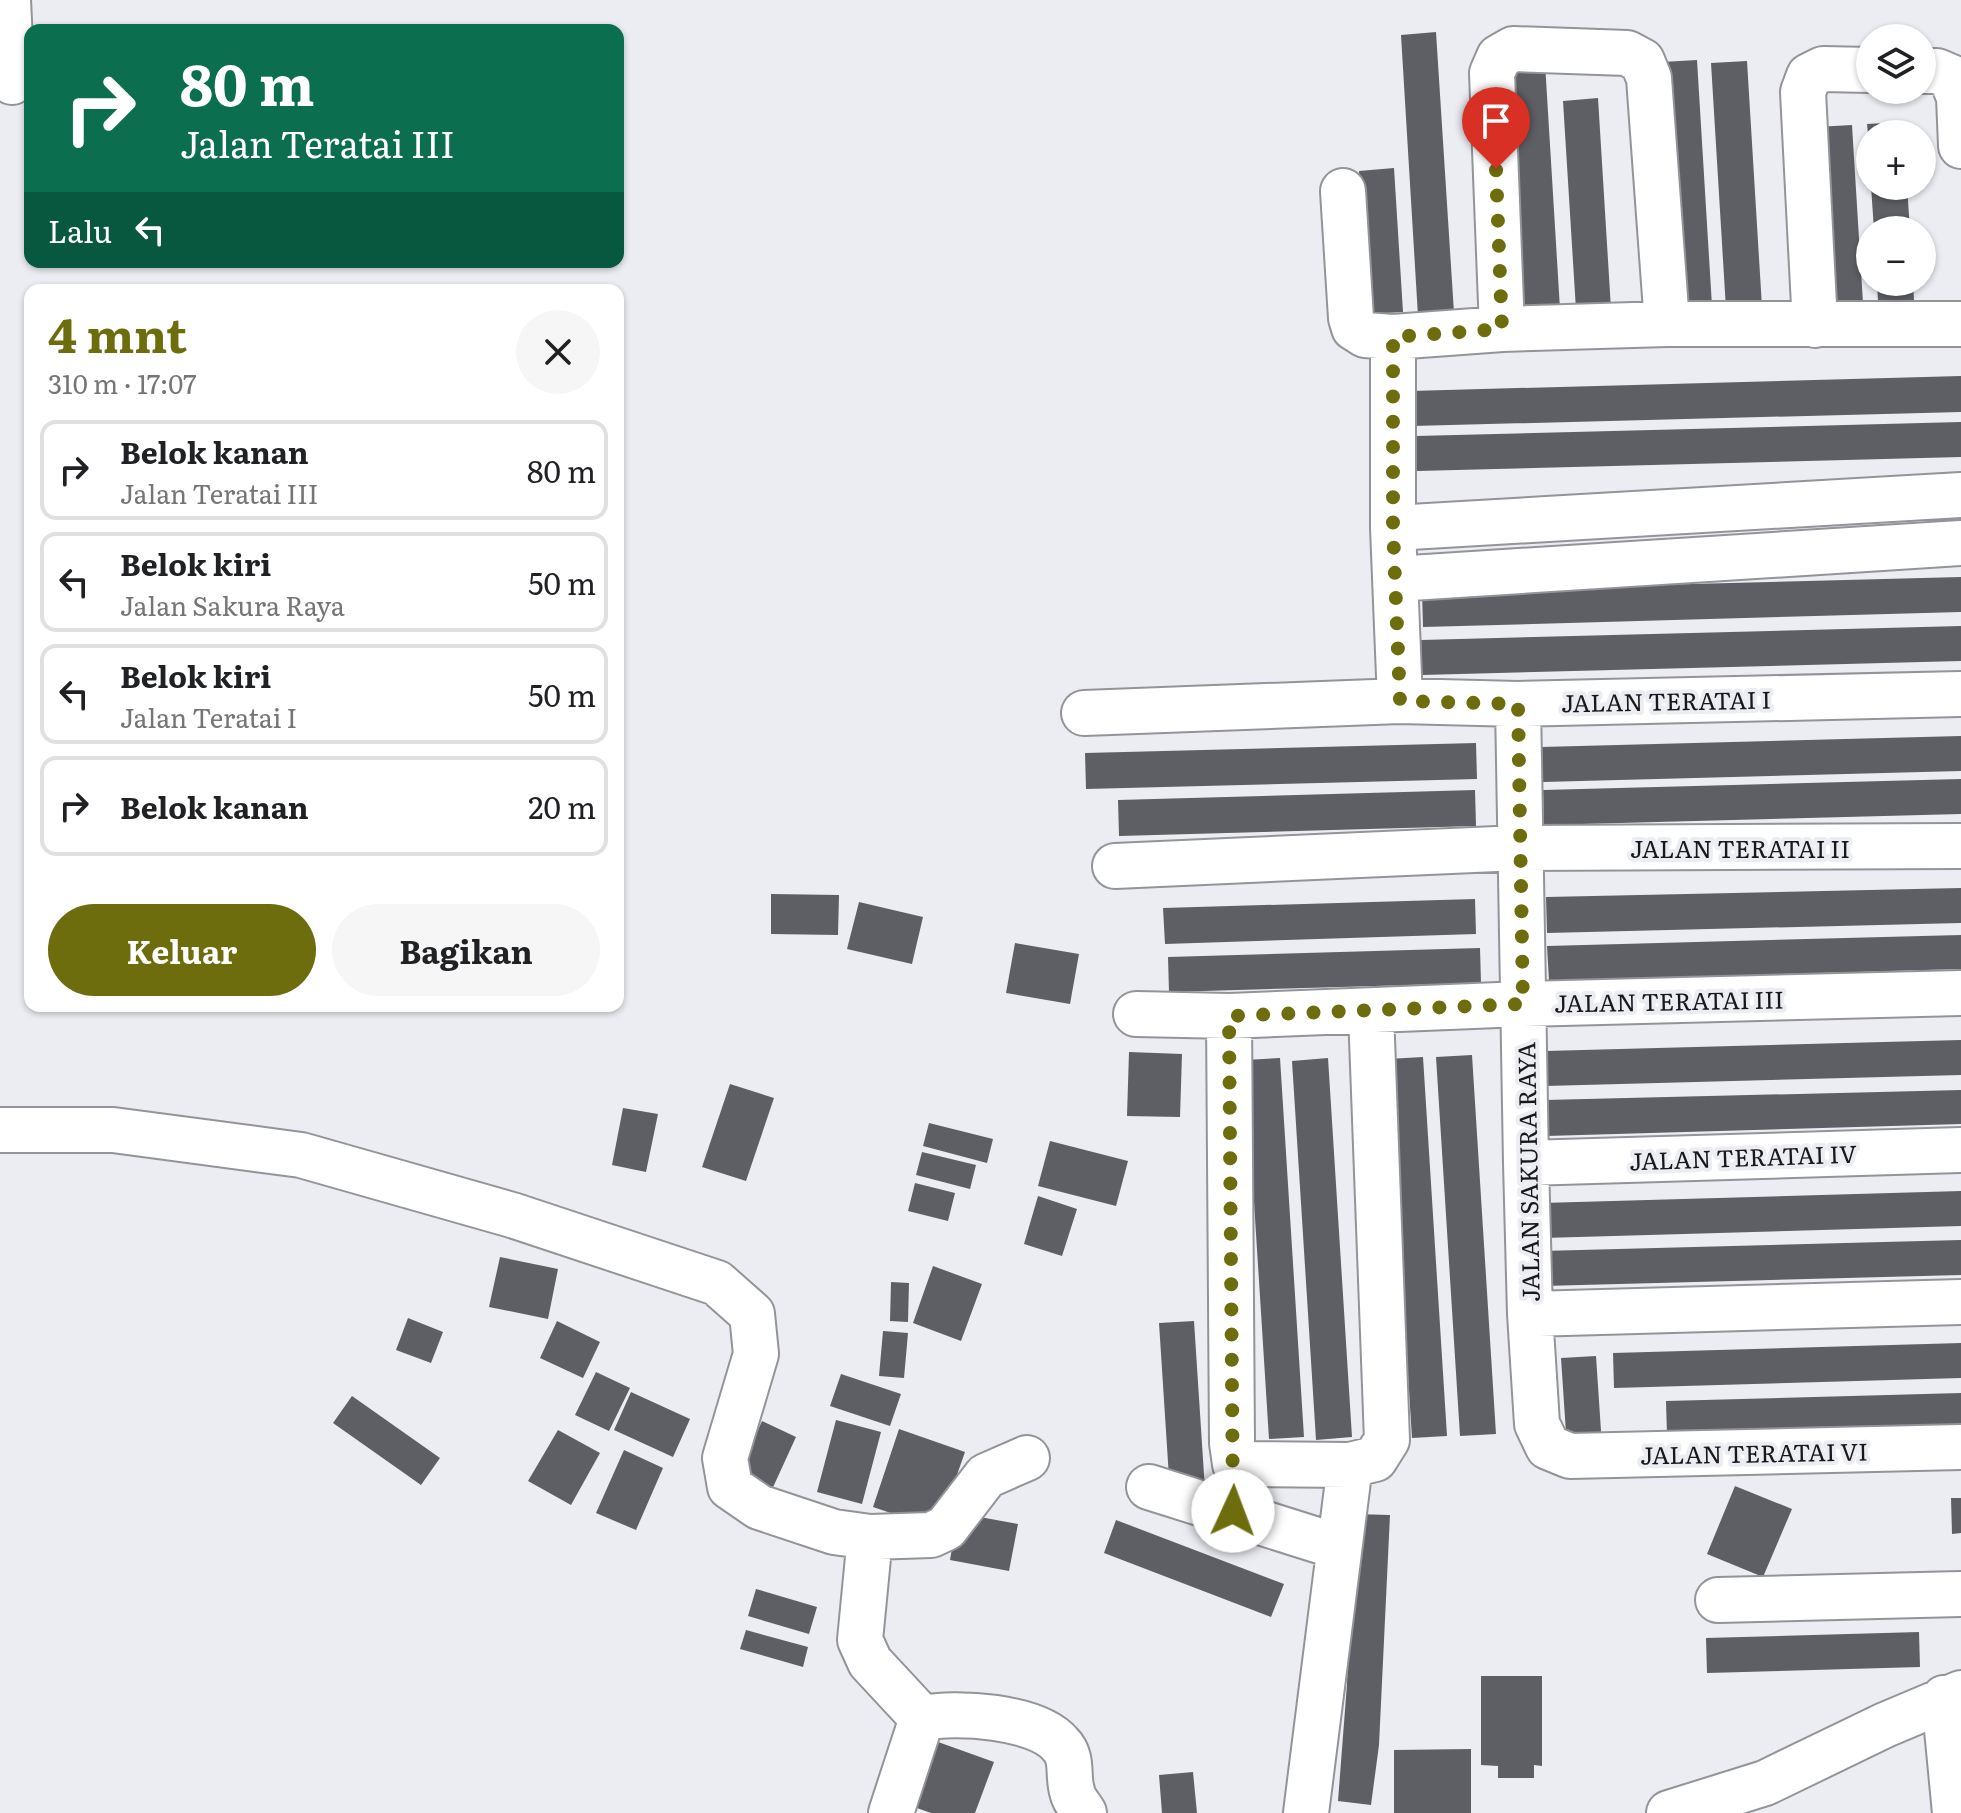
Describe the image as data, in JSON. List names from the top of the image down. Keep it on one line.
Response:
{"streets":{"street":["JALAN TERATAI I","JALAN TERATAI II","JALAN TERATAI III","JALAN TERATAI IV","JALAN SAKURA RAYA","JALAN TERATAI VI"]},"crossings":[["JALAN TERATAI I","JALAN SAKURA RAYA"],["JALAN TERATAI II","JALAN SAKURA RAYA"],["JALAN TERATAI III","JALAN SAKURA RAYA"],["JALAN TERATAI IV","JALAN SAKURA RAYA"],["JALAN SAKURA RAYA","JALAN TERATAI VI"]],"page":{"map_buttons":["+","−"],"turn":["80 m","Jalan Teratai III"],"then":"Lalu","heading":["4 mnt","310 m · 17:07"],"list":[{"name":"Belok kanan","note":"Jalan Teratai III","value":"80 m"},{"name":"Belok kiri","note":"Jalan Sakura Raya","value":"50 m"},{"name":"Belok kiri","note":"Jalan Teratai I","value":"50 m"},{"name":"Belok kanan","value":"20 m"}],"buttons":["Keluar","Bagikan"]}}
